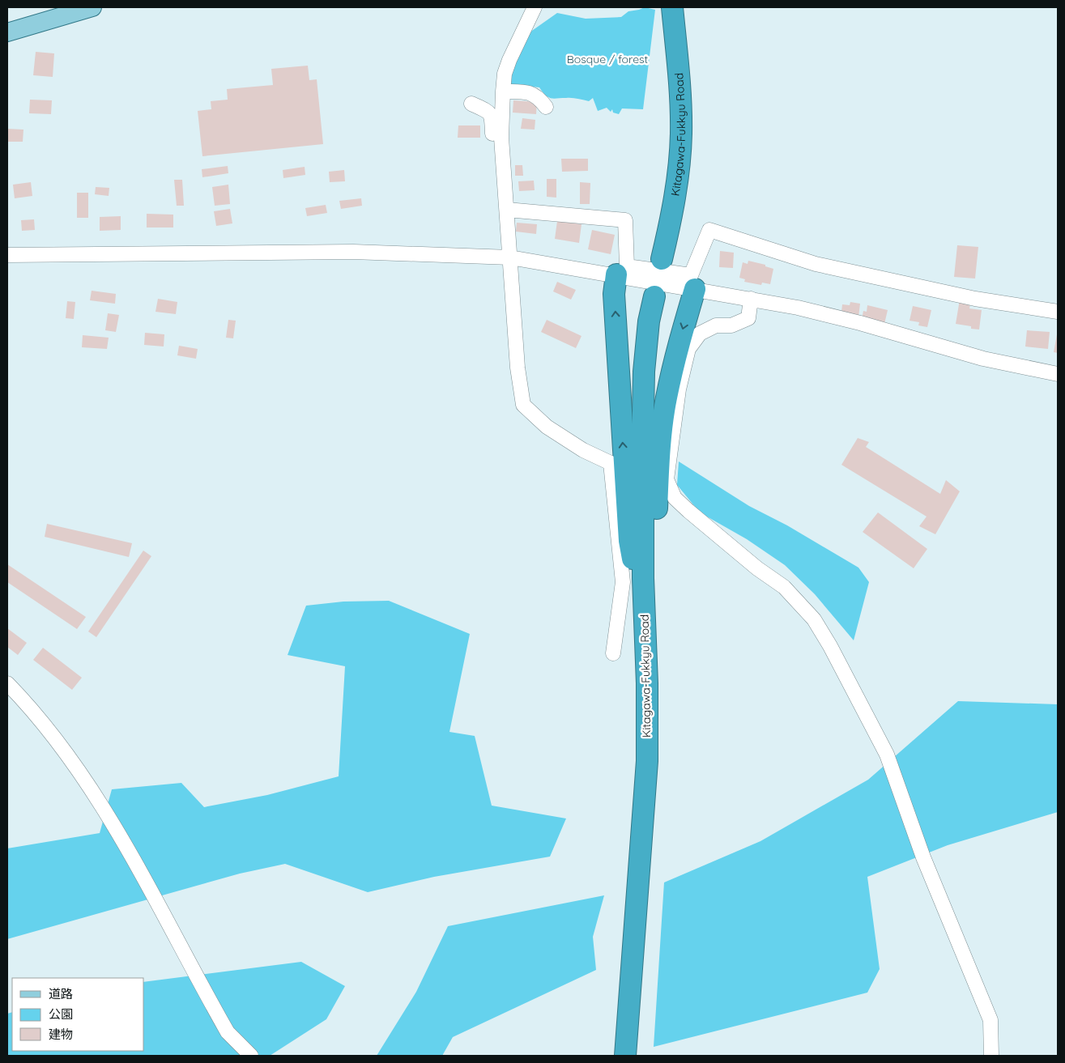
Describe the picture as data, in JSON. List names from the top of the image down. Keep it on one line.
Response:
{"streets":{"highway":["Kitagawa-Fukkyu Road"]},"parks":["Bosque / forest"],"legend":["道路","公園","建物"]}
